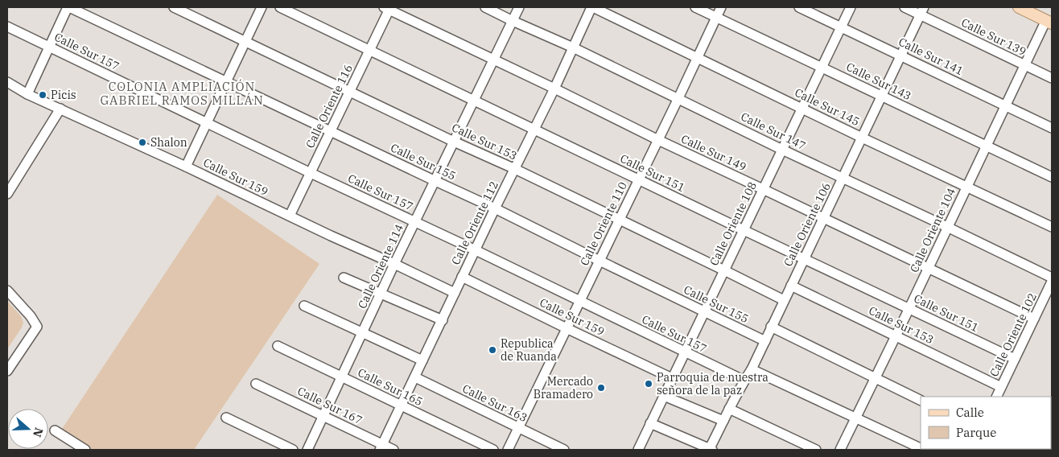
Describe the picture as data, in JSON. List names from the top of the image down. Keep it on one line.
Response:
{"streets":{"street":["Calle Sur 139","Calle Sur 157","Calle Sur 141","Calle Sur 143","Calle Oriente 116","Calle Sur 145","Calle Sur 147","Calle Sur 153","Calle Sur 149","Calle Sur 155","Calle Sur 151","Calle Sur 159","Calle Oriente 112","Calle Oriente 110","Calle Oriente 108","Calle Oriente 106","Calle Oriente 104","Calle Oriente 114","Calle Oriente 102","Calle Sur 165","Calle Sur 163","Calle Sur 167"]},"crossings":[["Calle Sur 139","Calle Oriente 106"],["Calle Sur 139","Calle Oriente 104"],["Calle Sur 157","Calle Oriente 116"],["Calle Sur 157","Calle Oriente 112"],["Calle Sur 157","Calle Oriente 110"],["Calle Sur 157","Calle Oriente 108"],["Calle Sur 157","Calle Oriente 106"],["Calle Sur 157","Calle Oriente 114"],["Calle Sur 141","Calle Oriente 108"],["Calle Sur 141","Calle Oriente 106"],["Calle Sur 141","Calle Oriente 104"],["Calle Sur 143","Calle Oriente 110"],["Calle Sur 143","Calle Oriente 108"],["Calle Sur 143","Calle Oriente 106"],["Calle Sur 143","Calle Oriente 104"],["Calle Oriente 116","Calle Sur 153"],["Calle Oriente 116","Calle Sur 149"],["Calle Oriente 116","Calle Sur 155"],["Calle Oriente 116","Calle Sur 151"],["Calle Oriente 116","Calle Sur 159"],["Calle Sur 145","Calle Oriente 112"],["Calle Sur 145","Calle Oriente 110"],["Calle Sur 145","Calle Oriente 108"],["Calle Sur 145","Calle Oriente 106"],["Calle Sur 145","Calle Oriente 104"],["Calle Sur 147","Calle Oriente 112"],["Calle Sur 147","Calle Oriente 110"],["Calle Sur 147","Calle Oriente 108"],["Calle Sur 147","Calle Oriente 106"],["Calle Sur 147","Calle Oriente 104"],["Calle Sur 147","Calle Oriente 114"],["Calle Sur 153","Calle Oriente 112"],["Calle Sur 153","Calle Oriente 110"],["Calle Sur 153","Calle Oriente 108"],["Calle Sur 153","Calle Oriente 106"],["Calle Sur 153","Calle Oriente 104"],["Calle Sur 153","Calle Oriente 114"],["Calle Sur 153","Calle Oriente 102"],["Calle Sur 149","Calle Oriente 112"],["Calle Sur 149","Calle Oriente 110"],["Calle Sur 149","Calle Oriente 108"],["Calle Sur 149","Calle Oriente 106"],["Calle Sur 149","Calle Oriente 104"],["Calle Sur 149","Calle Oriente 114"],["Calle Sur 149","Calle Oriente 102"],["Calle Sur 155","Calle Oriente 112"],["Calle Sur 155","Calle Oriente 110"],["Calle Sur 155","Calle Oriente 108"],["Calle Sur 155","Calle Oriente 106"],["Calle Sur 155","Calle Oriente 114"],["Calle Sur 151","Calle Oriente 112"],["Calle Sur 151","Calle Oriente 110"],["Calle Sur 151","Calle Oriente 108"],["Calle Sur 151","Calle Oriente 106"],["Calle Sur 151","Calle Oriente 104"],["Calle Sur 151","Calle Oriente 114"],["Calle Sur 151","Calle Oriente 102"],["Calle Sur 159","Calle Oriente 112"],["Calle Sur 159","Calle Oriente 110"],["Calle Sur 159","Calle Oriente 108"],["Calle Sur 159","Calle Oriente 114"],["Calle Oriente 112","Calle Sur 165"],["Calle Oriente 112","Calle Sur 163"],["Calle Oriente 112","Calle Sur 167"],["Calle Oriente 110","Calle Sur 163"],["Calle Oriente 114","Calle Sur 165"],["Calle Oriente 114","Calle Sur 167"]],"districts":["COLONIA AMPLIACIÓN GABRIEL RAMOS MILLÁN"],"places":["Picis","Shalon","Republica de Ruanda","Parroquia de nuestra señora de la paz","Mercado Bramadero"],"legend":["Calle","Parque"],"north":"right"}
